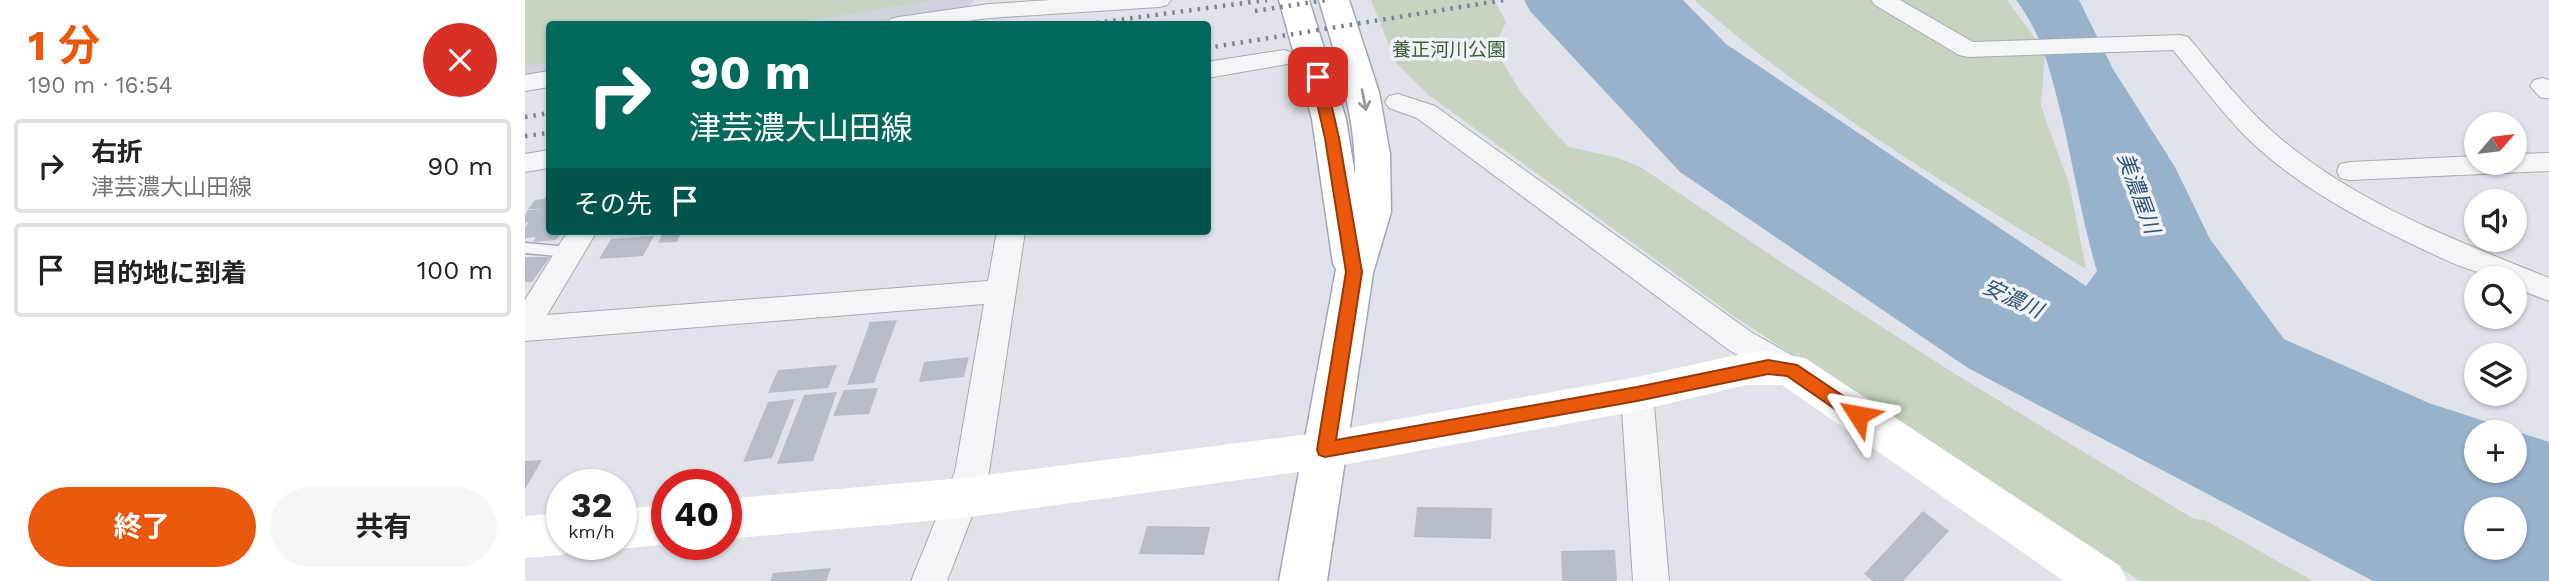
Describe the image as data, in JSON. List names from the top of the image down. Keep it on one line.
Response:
{"water":["美濃屋川","安濃川"],"parks":["養正河川公園"],"north":"top right","page":{"heading":["1 分","190 m · 16:54"],"turn":["90 m","津芸濃大山田線"],"map_buttons":["+","−"],"list":[{"name":"右折","note":"津芸濃大山田線","value":"90 m"},{"name":"目的地に到着","value":"100 m"}],"then":"その先","speed":"32 km/h","limit":"40","buttons":["終了","共有"]}}
